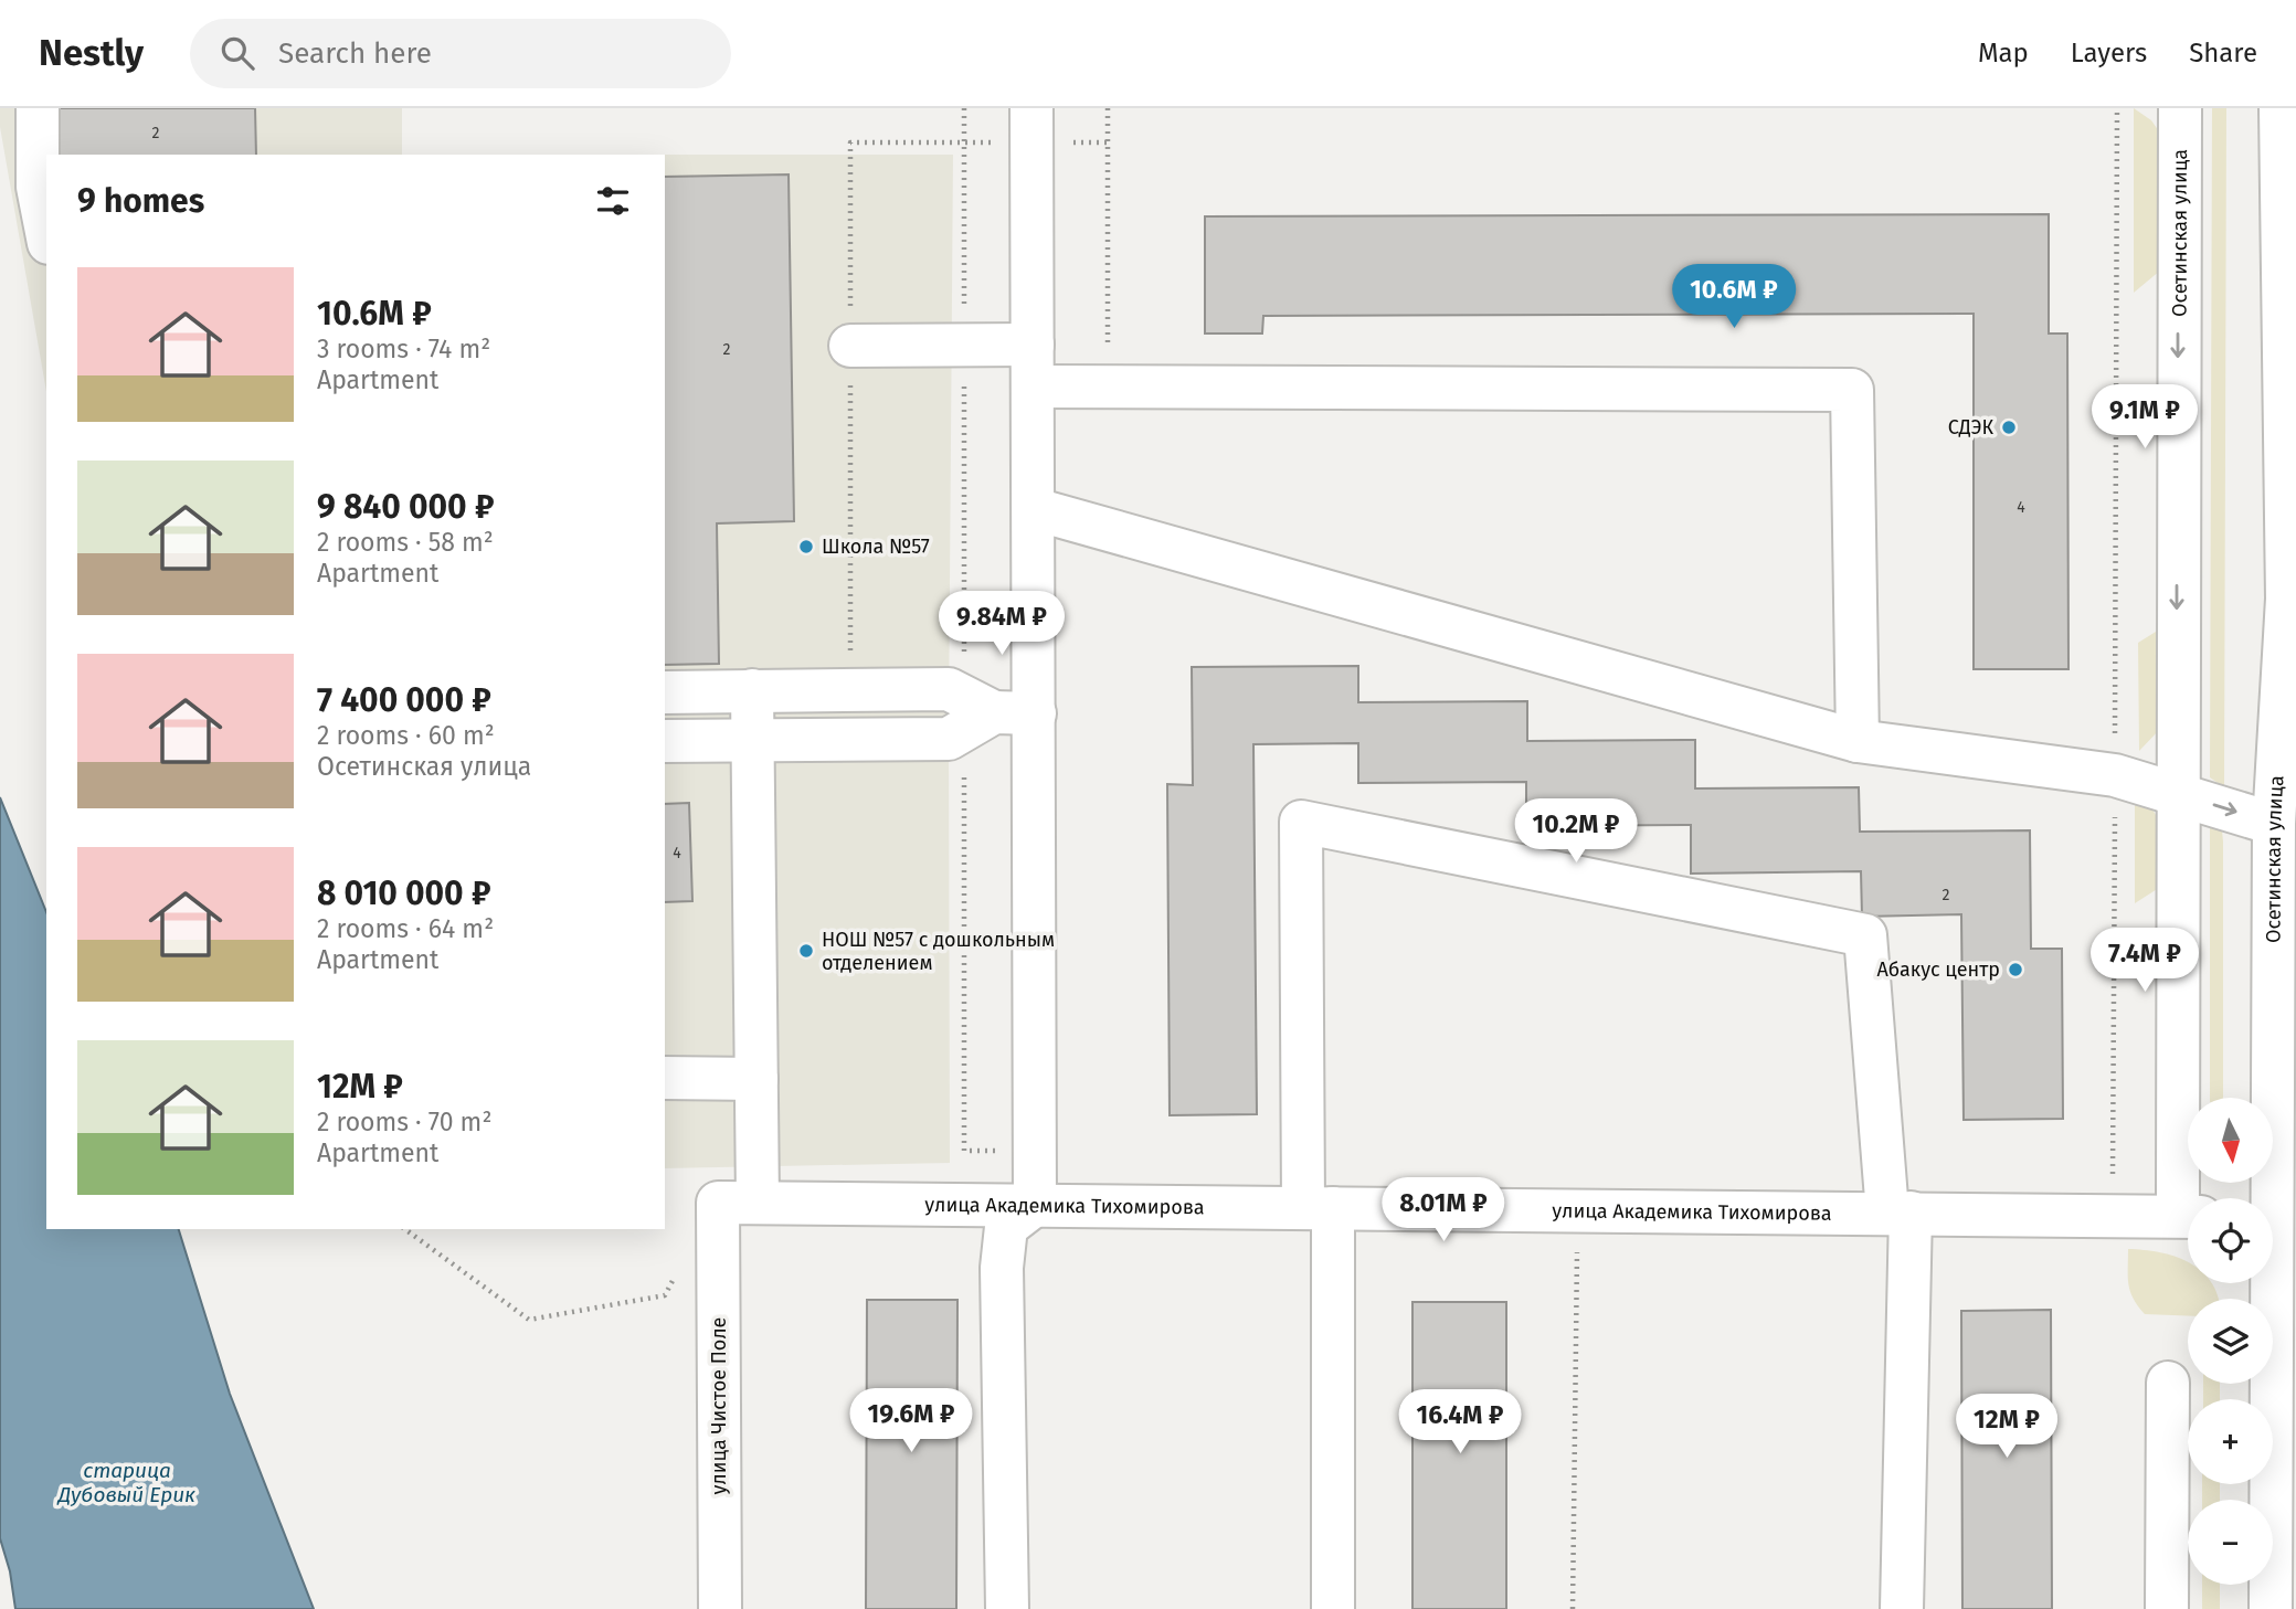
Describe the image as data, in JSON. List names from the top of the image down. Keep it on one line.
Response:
{"streets":{"street":["Осетинская улица","улица Академика Тихомирова","улица Чистое Поле"]},"crossings":[["улица Академика Тихомирова","улица Чистое Поле"]],"water":["старица Дубовый Ерик"],"places":["СДЭК","Школа №57","НОШ №57 с дошкольным отделением","Абакус центр"],"house_numbers":["2","2","4","4","2"],"north":"bottom","page":{"header":"Nestly","search":"Search here","nav":["Map","Layers","Share"],"heading":"9 homes","list":[{"name":"10.6M ₽","note":"3 rooms · 74 m² · Apartment"},{"name":"9 840 000 ₽","note":"2 rooms · 58 m² · Apartment"},{"name":"7 400 000 ₽","note":"2 rooms · 60 m² · Осетинская улица"},{"name":"8 010 000 ₽","note":"2 rooms · 64 m² · Apartment"},{"name":"12M ₽","note":"2 rooms · 70 m² · Apartment"}],"price":["10.6M ₽","9.1M ₽","9.84M ₽","10.2M ₽","7.4M ₽","8.01M ₽","19.6M ₽","16.4M ₽","12M ₽"],"map_buttons":["+","−"]}}
